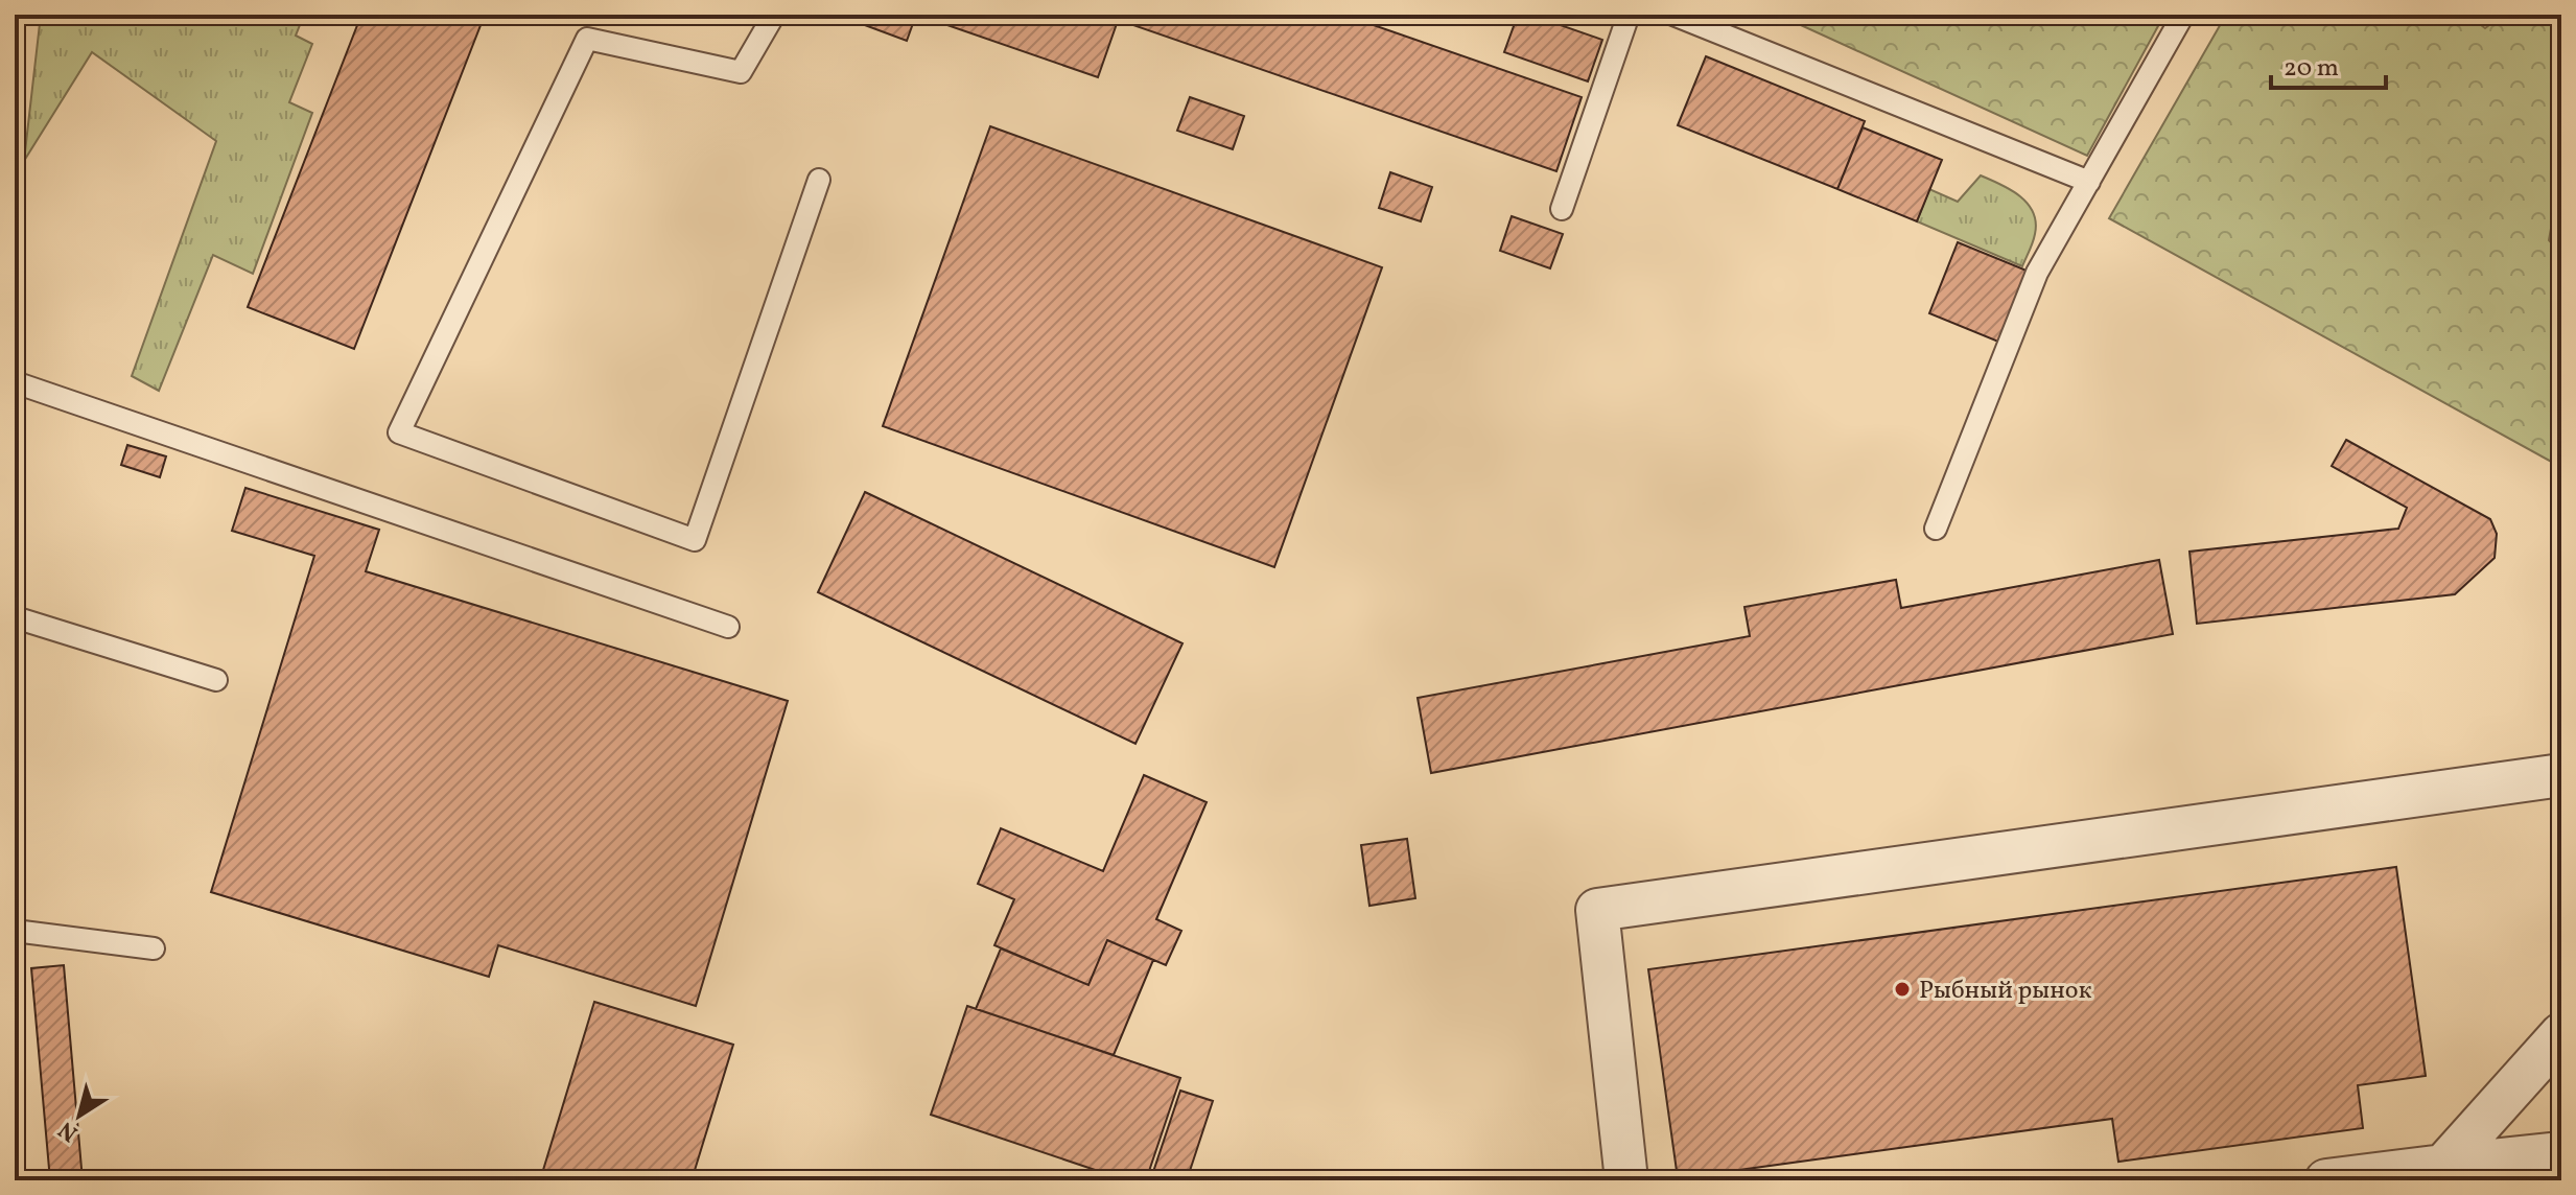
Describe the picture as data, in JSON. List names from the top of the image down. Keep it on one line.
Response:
{"places":["Рыбный рынок"],"scale_bar":"20 m","north":"bottom left"}
